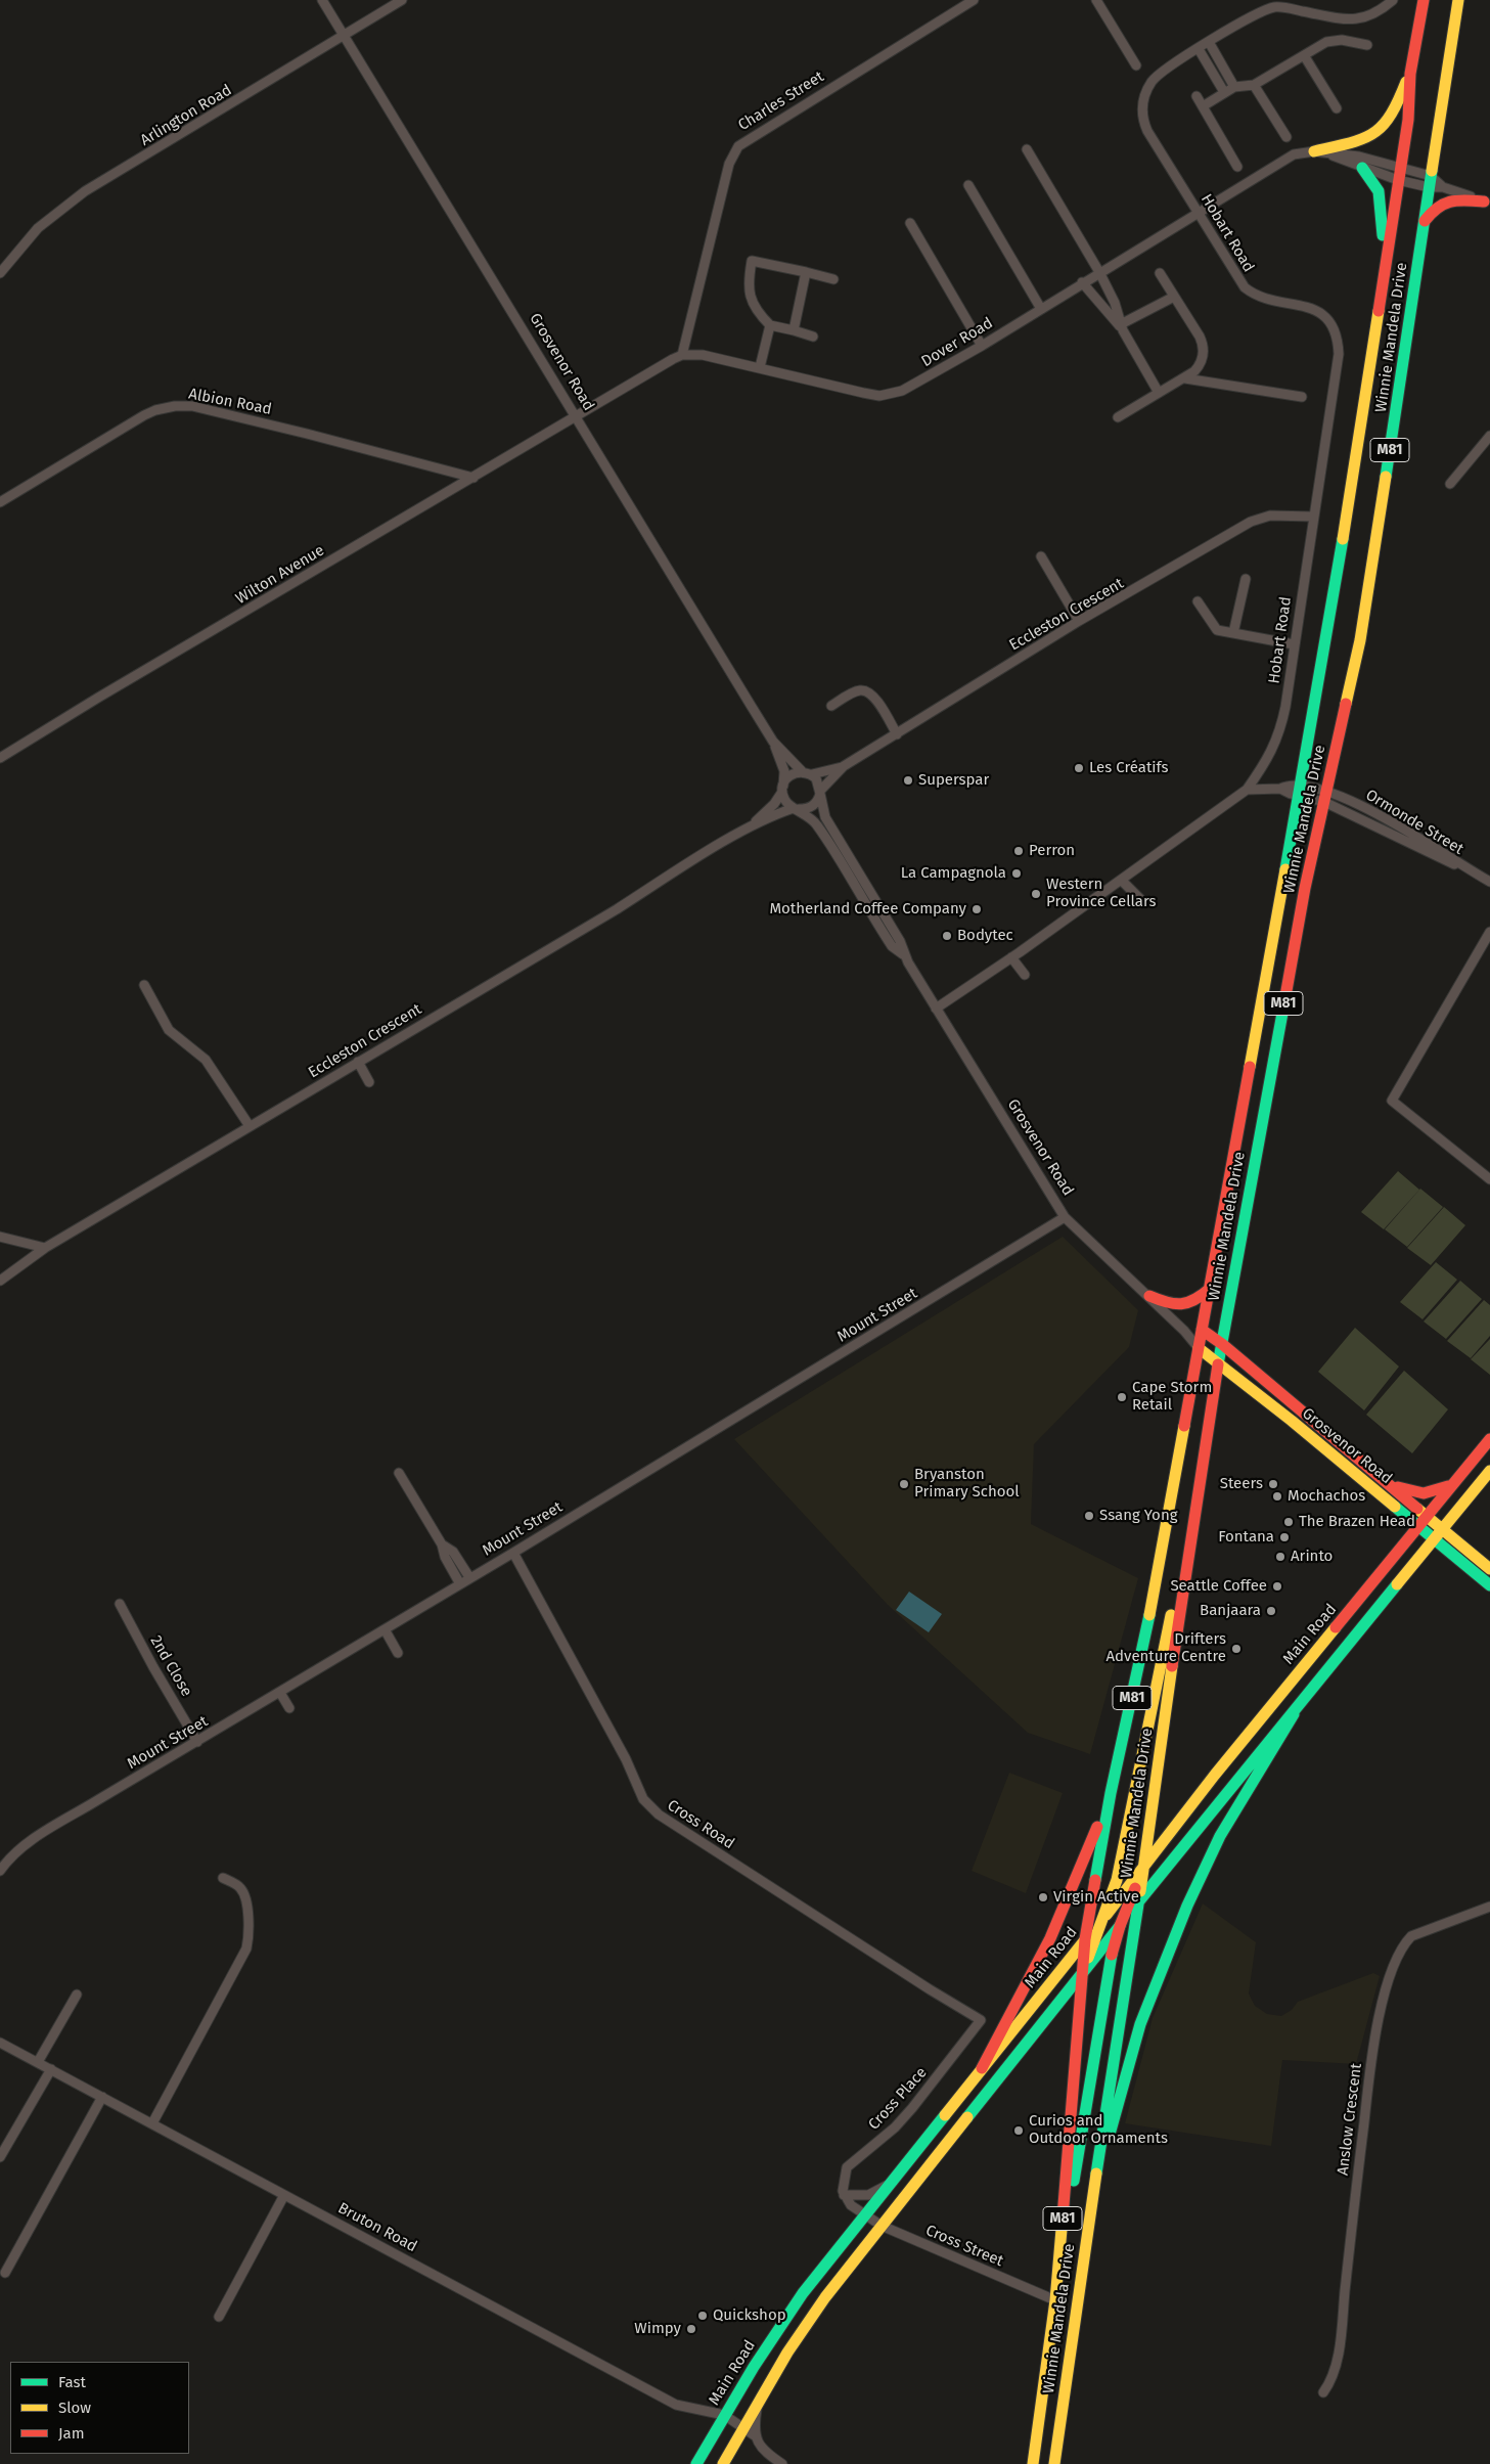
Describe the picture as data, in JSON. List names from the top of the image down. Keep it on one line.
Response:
{"streets":{"main road":["Winnie Mandela Drive","Grosvenor Road","M81","Main Road"],"street":["Charles Street","Arlington Road","Hobart Road","Dover Road","Albion Road","Wilton Avenue","Eccleston Crescent","Ormonde Street","Mount Street","2nd Close","Cross Road","Cross Place","Anslow Crescent","Bruton Road","Cross Street"]},"crossings":[["Charles Street","Dover Road"],["Arlington Road","Grosvenor Road"],["Hobart Road","Dover Road"],["Hobart Road","Grosvenor Road"],["Hobart Road","Eccleston Crescent"],["Winnie Mandela Drive","Dover Road"],["Winnie Mandela Drive","Grosvenor Road"],["Winnie Mandela Drive","Ormonde Street"],["Winnie Mandela Drive","Main Road"],["Winnie Mandela Drive","Cross Street"],["Dover Road","Grosvenor Road"],["Dover Road","Wilton Avenue"],["Grosvenor Road","Wilton Avenue"],["Grosvenor Road","Eccleston Crescent"],["Grosvenor Road","Mount Street"],["Grosvenor Road","Main Road"],["Albion Road","Wilton Avenue"],["Mount Street","2nd Close"],["Mount Street","Cross Road"],["Main Road","Bruton Road"],["Main Road","Cross Street"],["Cross Road","Cross Place"]],"places":["Les Créatifs","Superspar","Perron","La Campagnola","Western Province Cellars","Motherland Coffee Company","Bodytec","Cape Storm Retail","Bryanston Primary School","Steers","Mochachos","Ssang Yong","The Brazen Head","Fontana","Arinto","Seattle Coffee","Banjaara","Drifters Adventure Centre","Virgin Active","Curios and Outdoor Ornaments","Quickshop","Wimpy"],"legend":["Fast","Slow","Jam"]}
